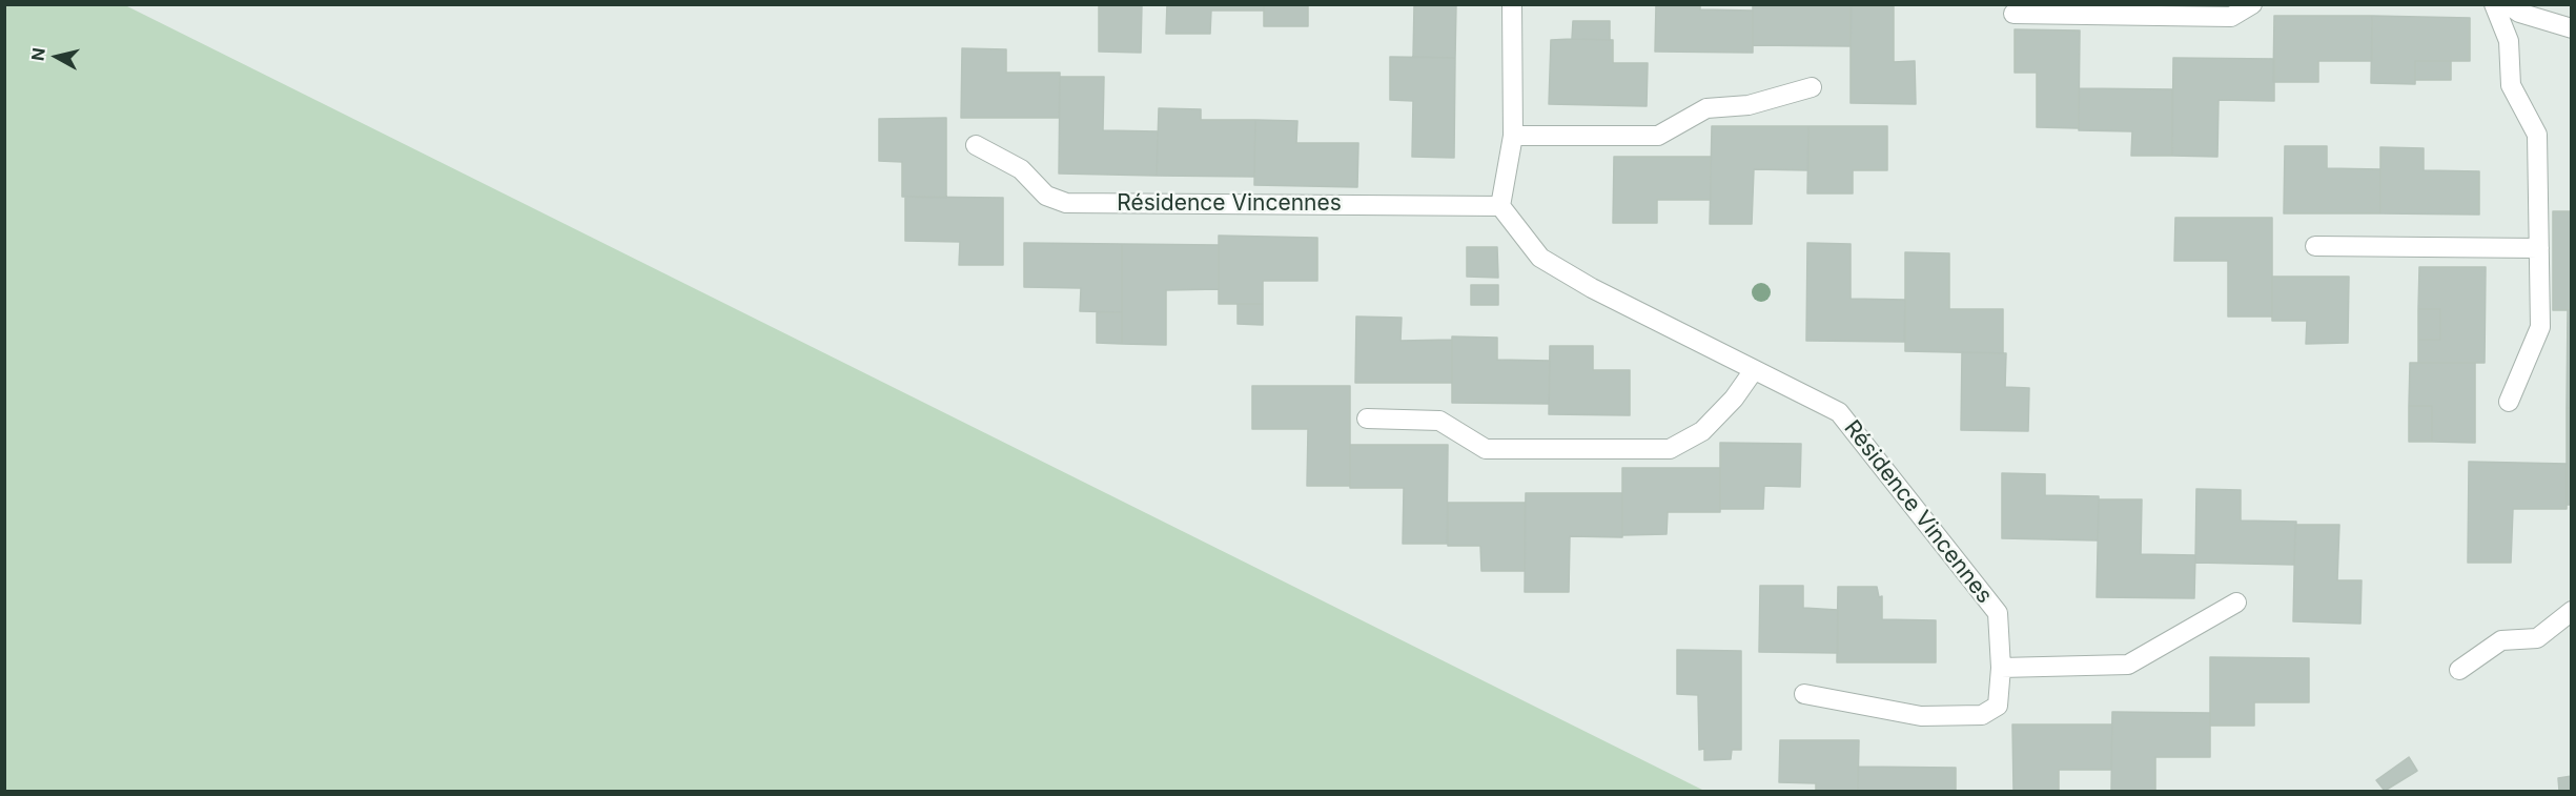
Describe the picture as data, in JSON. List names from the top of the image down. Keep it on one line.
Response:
{"streets":{"street":["Résidence Vincennes"]},"north":"left"}
